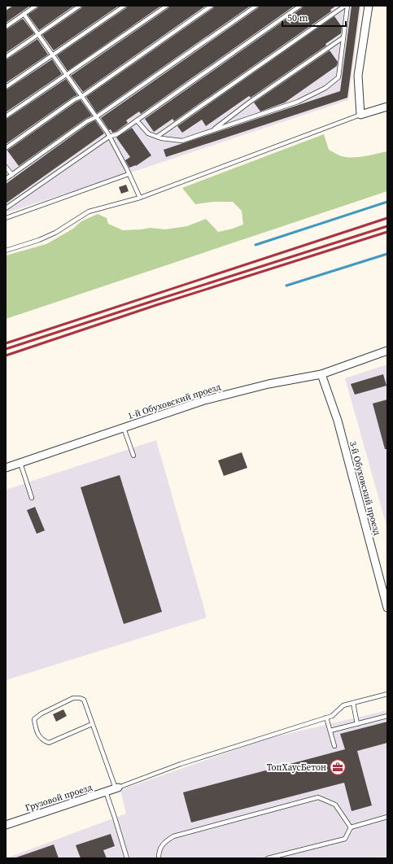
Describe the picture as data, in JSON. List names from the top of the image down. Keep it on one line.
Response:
{"streets":{"street":["1-й Обуховский проезд","3-й Обуховский проезд","Грузовой проезд"]},"crossings":[["1-й Обуховский проезд","3-й Обуховский проезд"]],"places":{"office":["ТопХаусБетон"]},"scale_bar":"50 m"}
